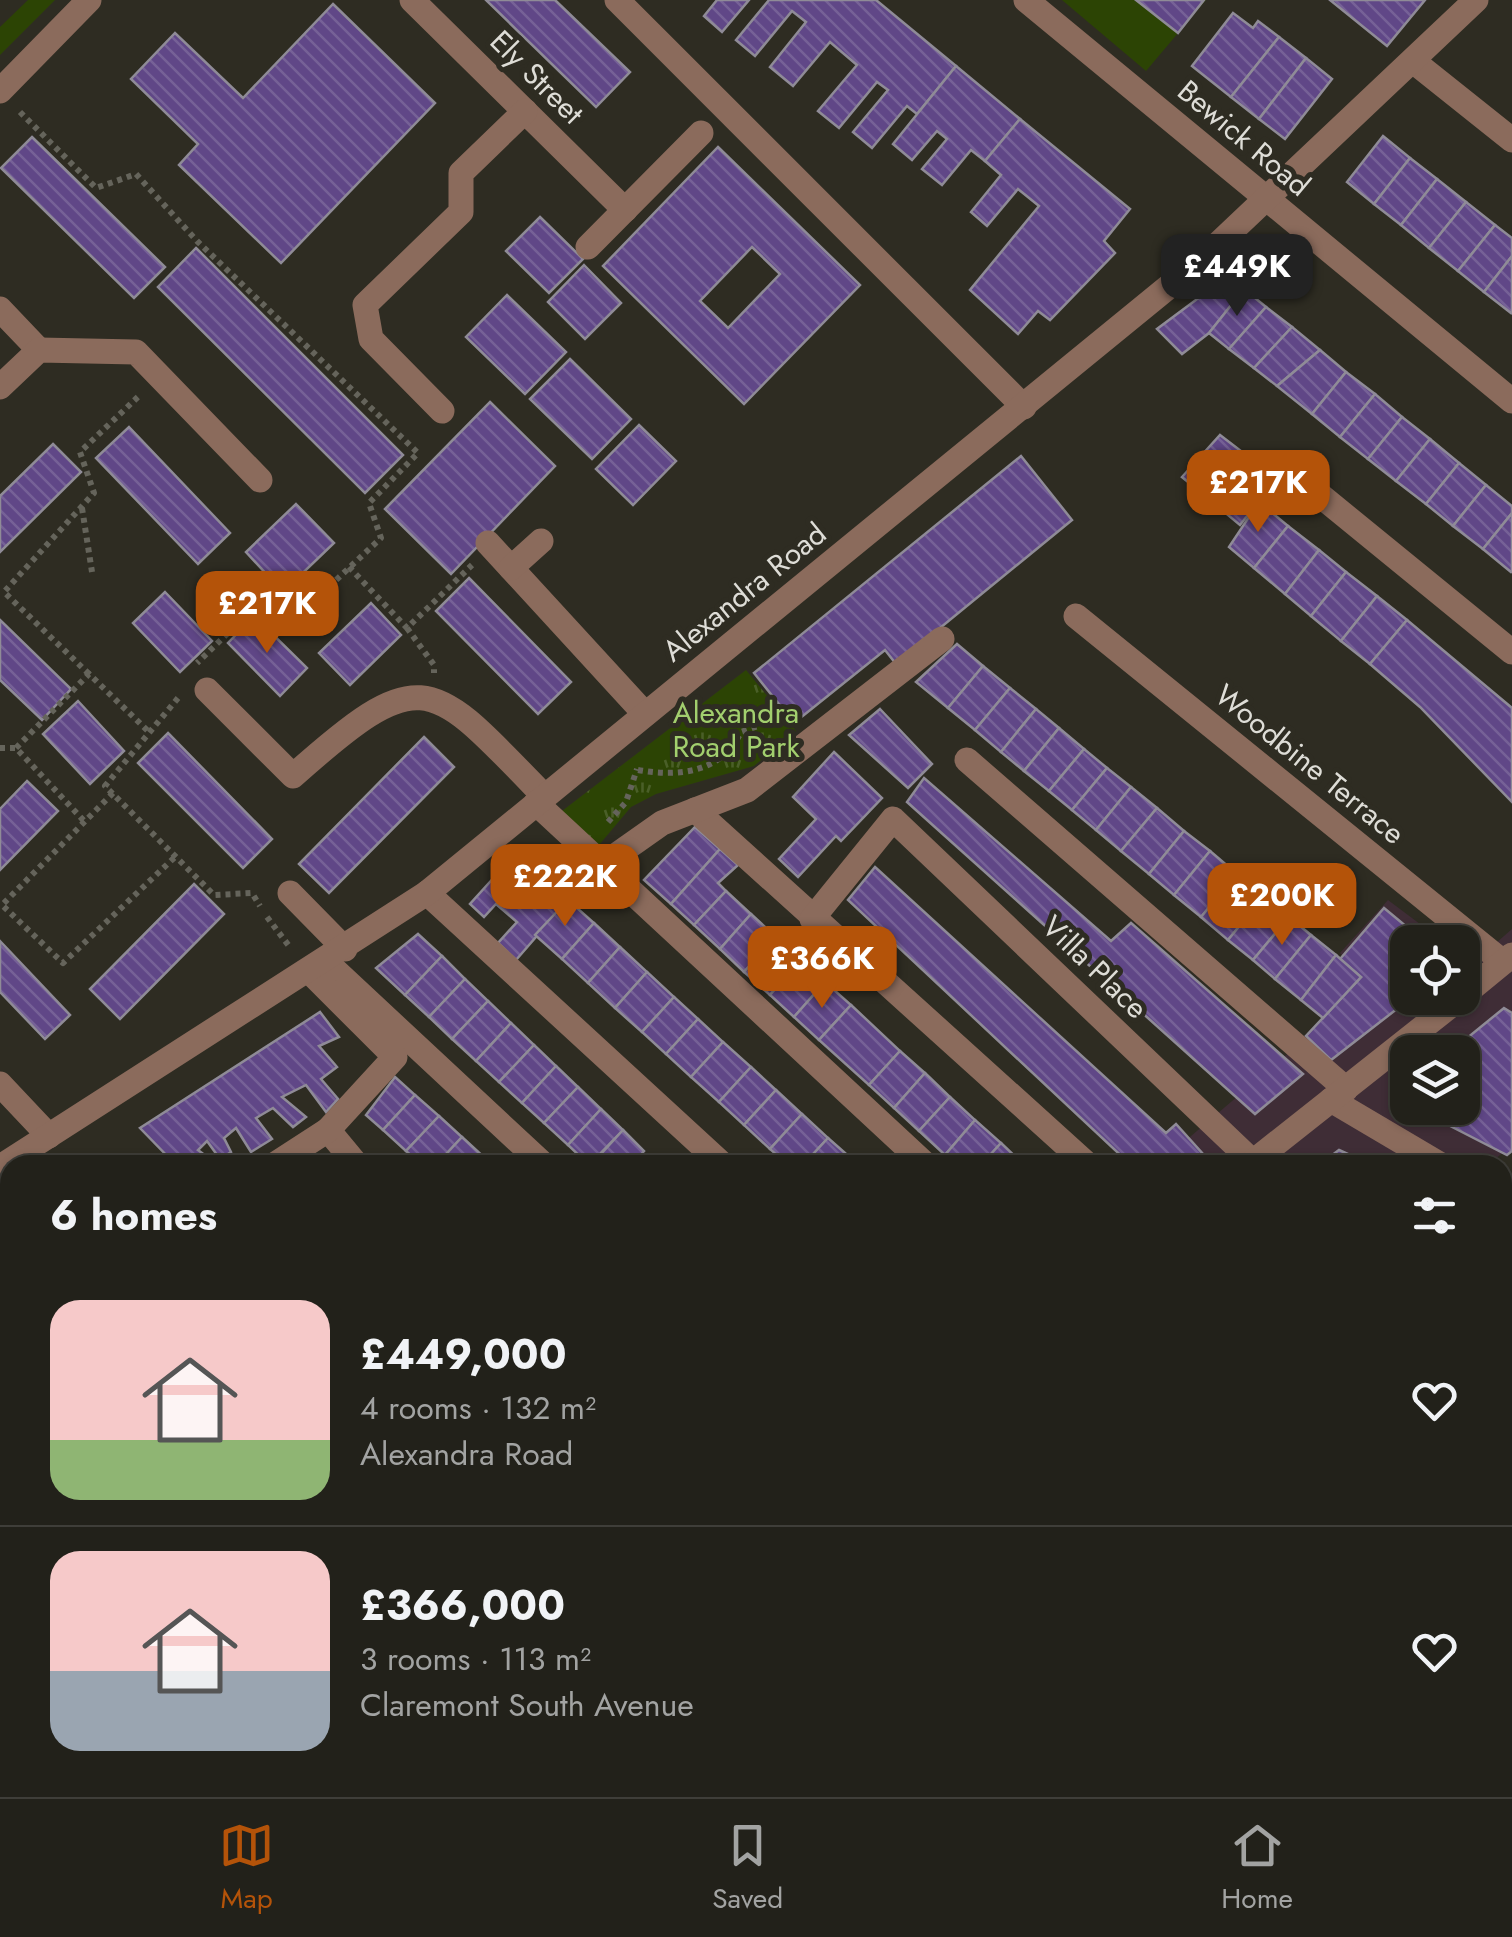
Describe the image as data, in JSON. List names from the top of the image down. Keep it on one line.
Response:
{"streets":{"street":["Ely Street","Bewick Road","Alexandra Road","Woodbine Terrace","Villa Place"]},"crossings":[["Bewick Road","Alexandra Road"]],"parks":["Alexandra Road Park"],"page":{"price":["£449K","£217K","£217K","£222K","£200K","£366K"],"heading":"6 homes","list":[{"name":"£449,000","note":"4 rooms · 132 m² · Alexandra Road"},{"name":"£366,000","note":"3 rooms · 113 m² · Claremont South Avenue"}],"tabs":["Map","Saved","Home"]}}
